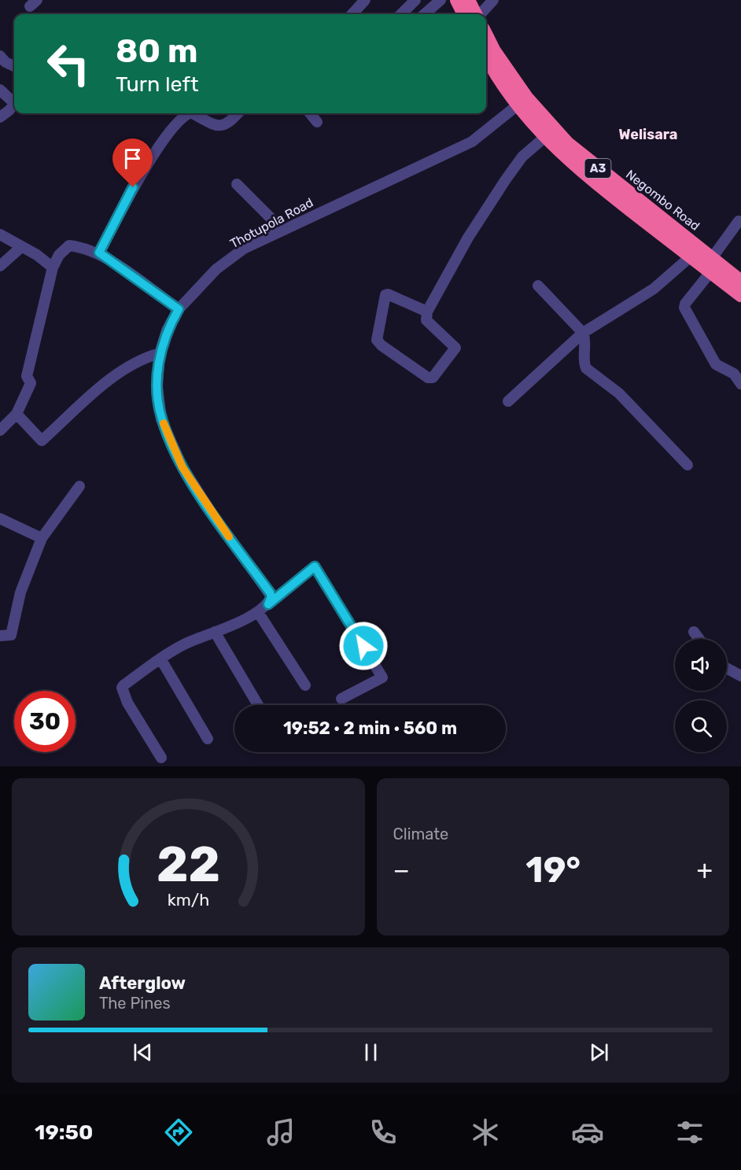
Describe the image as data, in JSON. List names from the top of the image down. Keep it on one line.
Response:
{"streets":{"highway":["A3","Negombo Road"],"street":["Thotupola Road"]},"crossings":[["Negombo Road","Thotupola Road"]],"districts":["Welisara"],"page":{"turn":["80 m","Turn left"],"limit":"30","trip":"19:52 · 2 min · 560 m","tile":"Climate","heat":["−","19°","+"],"song":["Afterglow","The Pines"],"tabs":"19:50","gauge":["22","km/h"]}}
